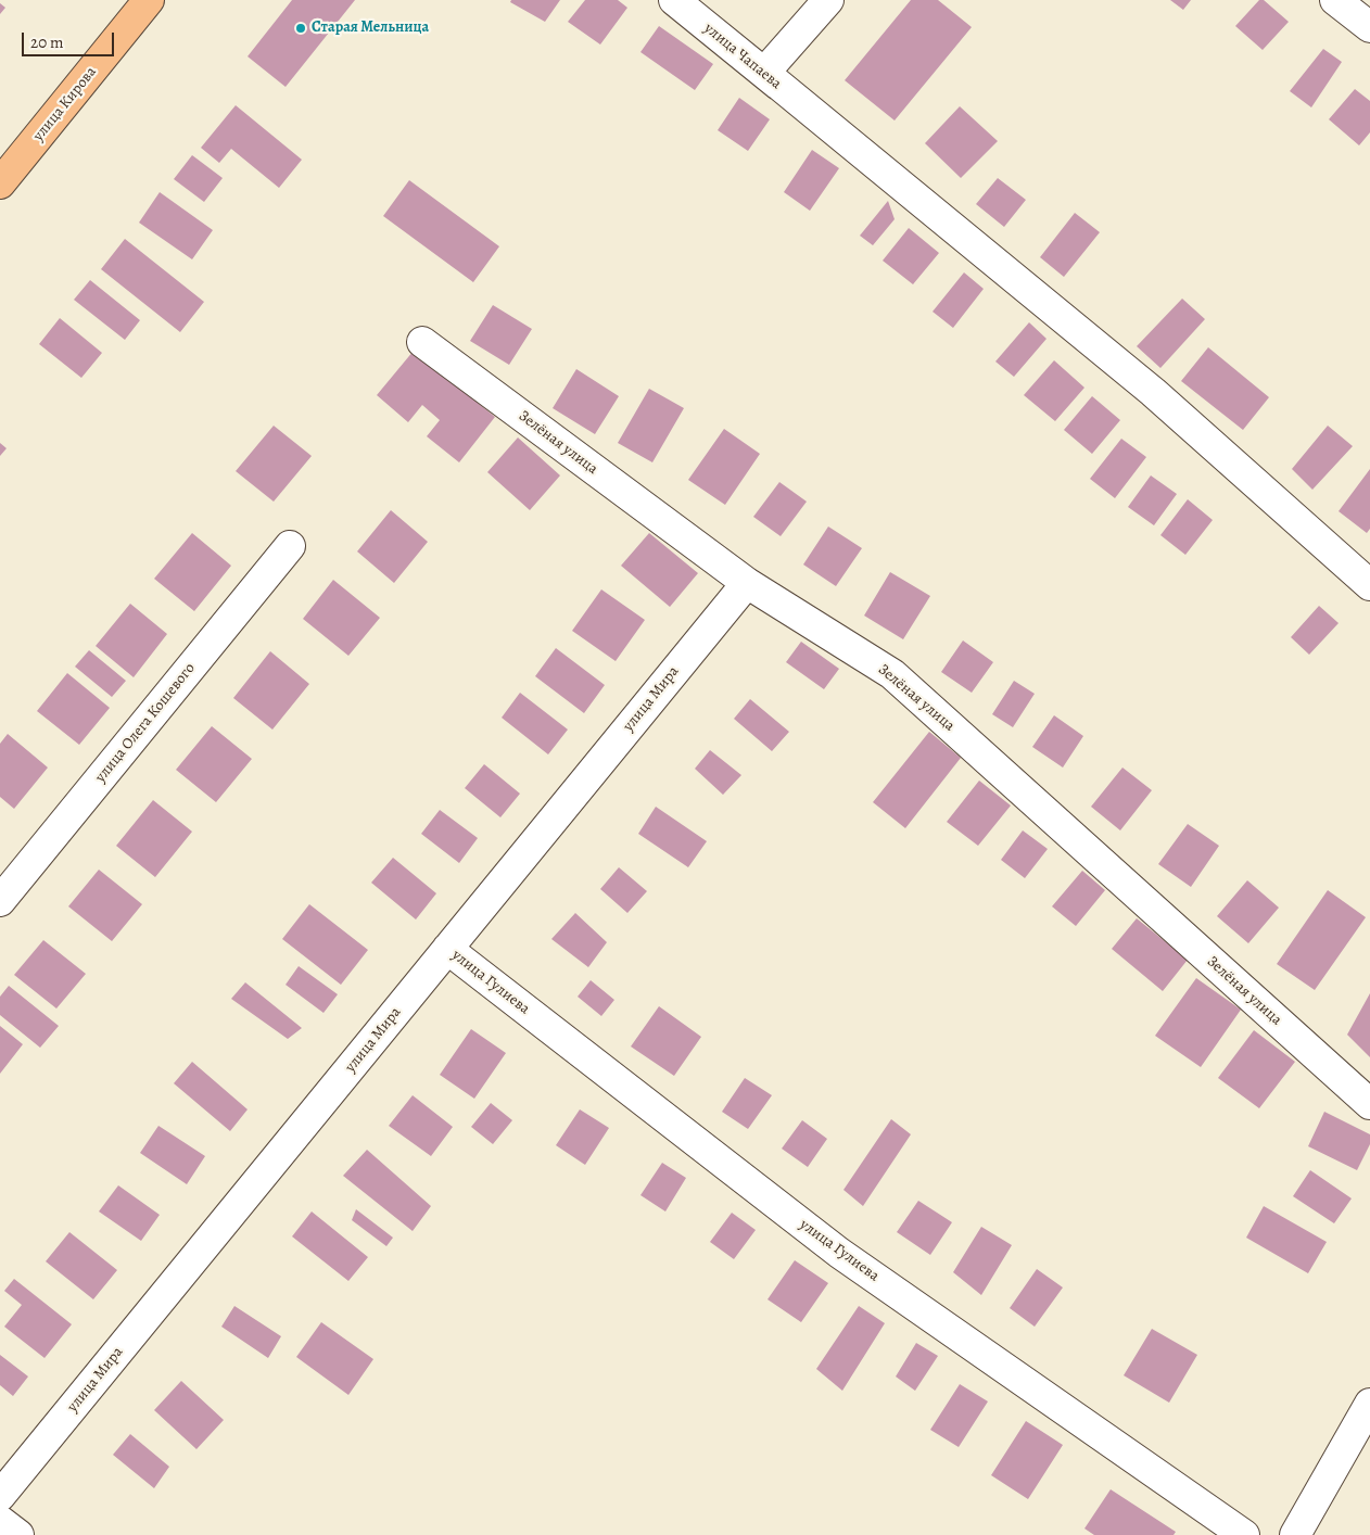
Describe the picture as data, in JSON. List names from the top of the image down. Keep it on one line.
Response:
{"streets":{"main road":["улица Кирова"],"street":["улица Чапаева","Зелёная улица","улица Мира","улица Олега Кошевого","улица Гулиева"]},"crossings":[["Зелёная улица","улица Мира"],["улица Мира","улица Гулиева"]],"places":["Старая Мельница"],"scale_bar":"20 m"}
